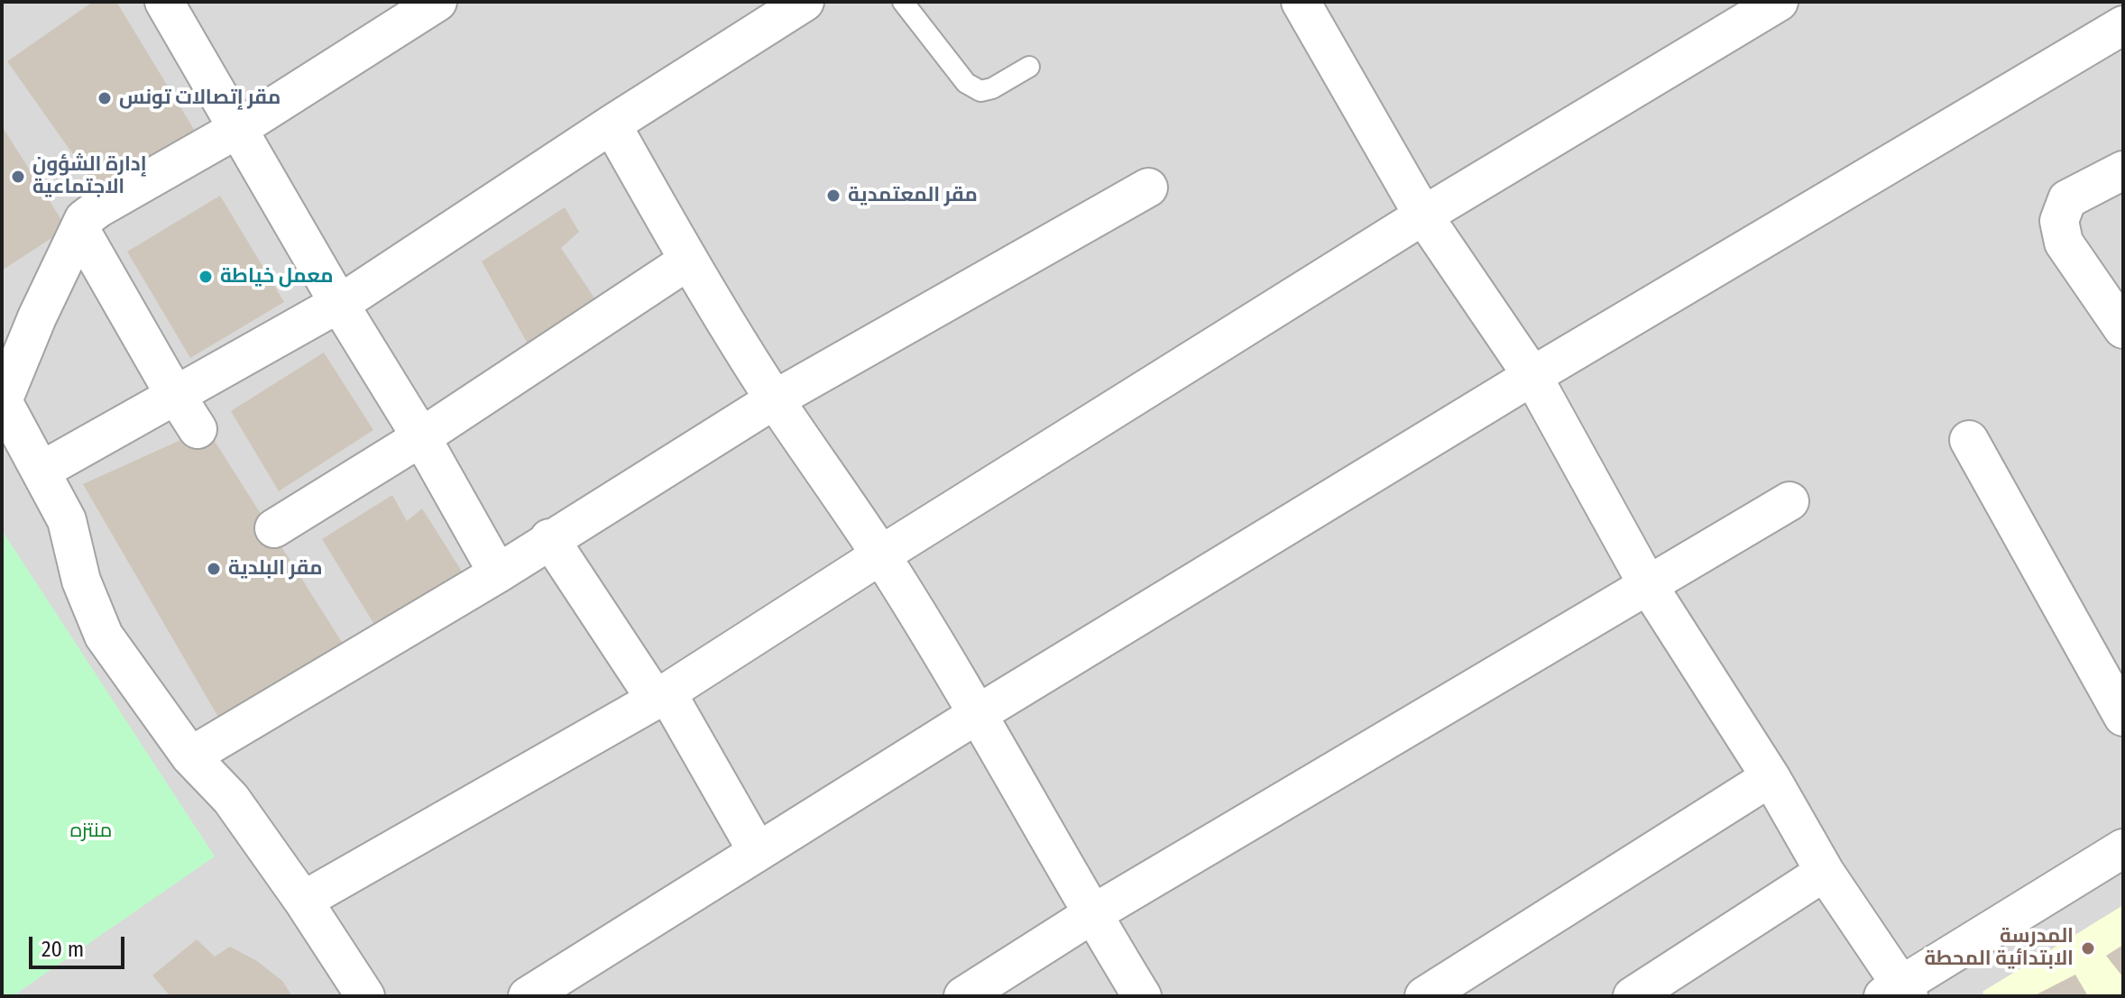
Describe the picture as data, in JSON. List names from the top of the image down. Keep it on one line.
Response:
{"parks":["منتزه"],"places":["مقر إتصالات تونس","إدارة الشؤون الاجتماعية","مقر المعتمدية","معمل خياطة","مقر البلدية","المدرسة الابتدائية المحطة"],"scale_bar":"20 m"}
